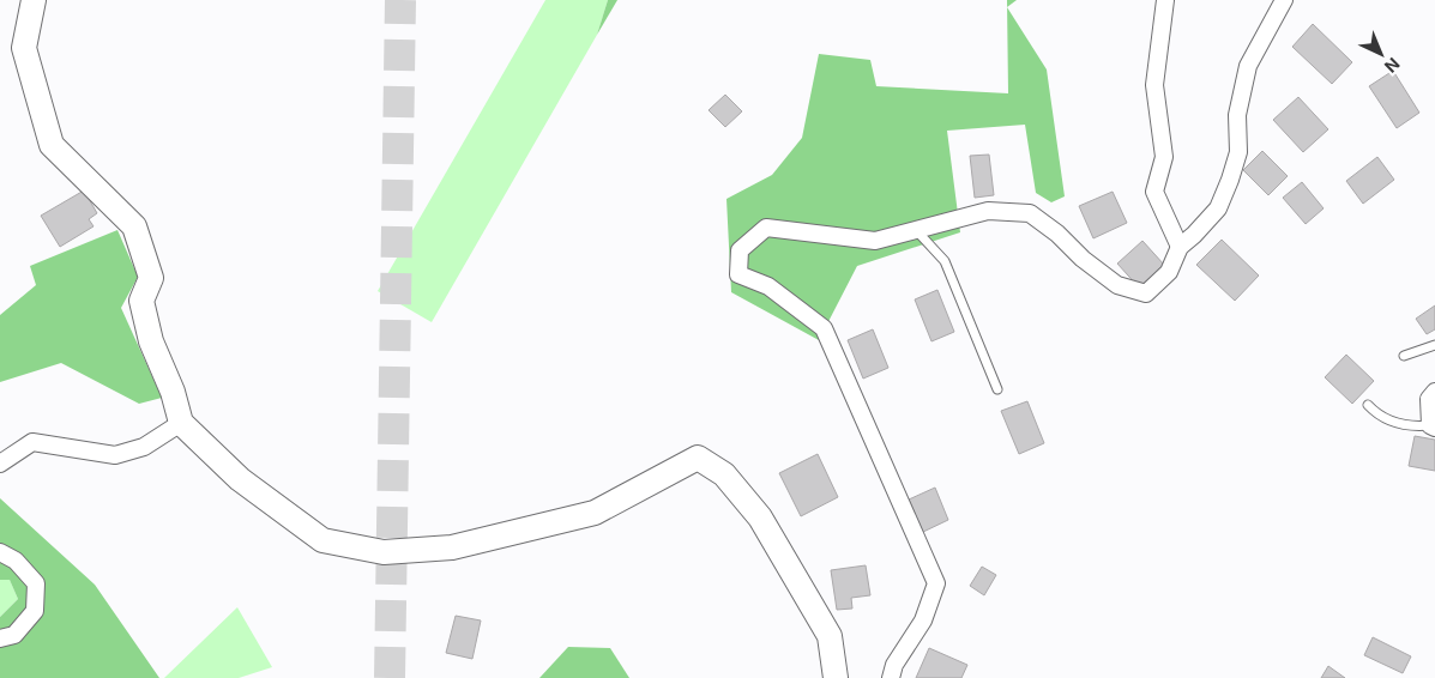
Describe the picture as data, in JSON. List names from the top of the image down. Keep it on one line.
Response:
{"north":"bottom right"}
